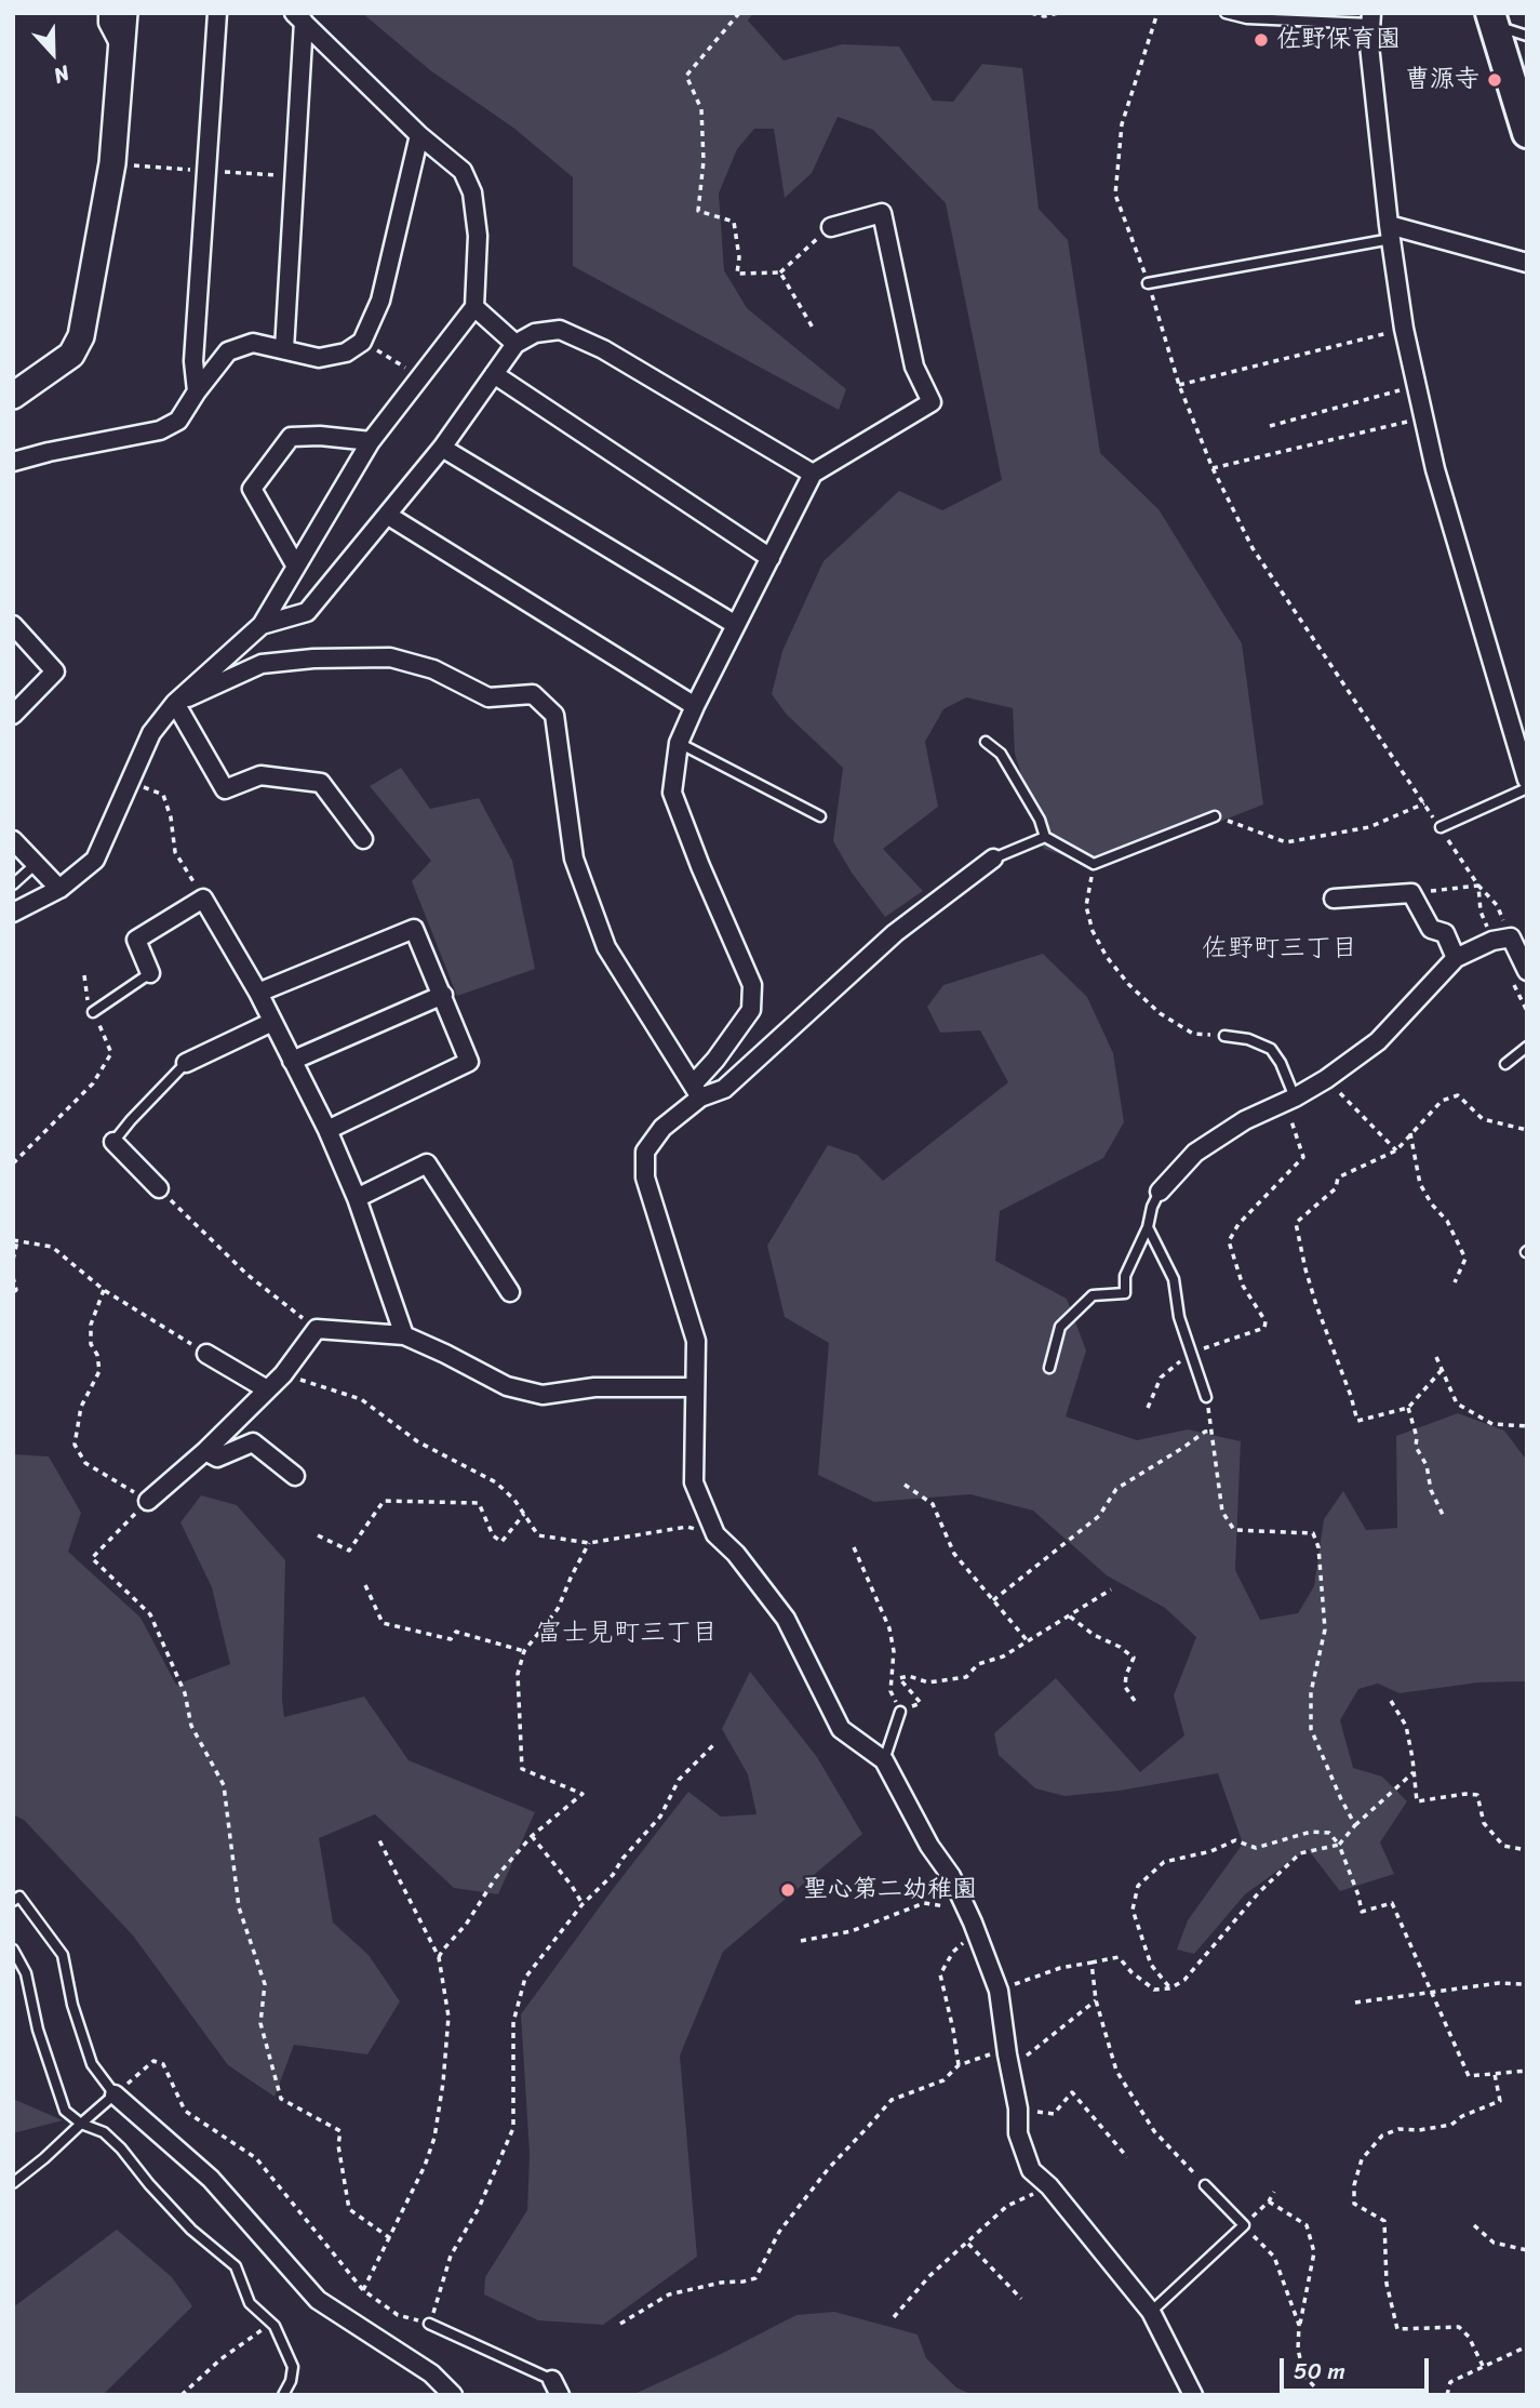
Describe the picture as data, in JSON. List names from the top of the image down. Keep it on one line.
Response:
{"districts":["佐野町三丁目","富士見町三丁目"],"places":["佐野保育園","曹源寺","聖心第二幼稚園"],"scale_bar":"50 m","north":"bottom"}
